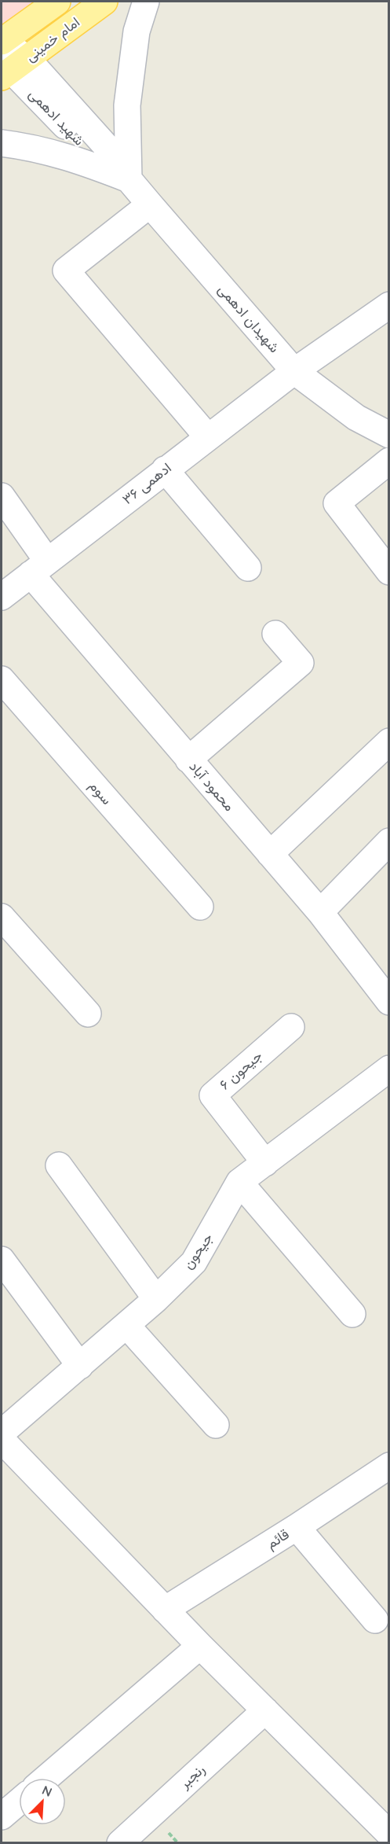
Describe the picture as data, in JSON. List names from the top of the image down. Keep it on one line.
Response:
{"streets":{"main road":["امام خمینی"],"street":["شهید ادهمی","شهیدان ادهمی","ادهمی ۳۶","محمود آباد","سوم","جیحون ۶","جیحون","قائم","رنجبر"]},"crossings":[["امام خمینی","شهید ادهمی"],["شهید ادهمی","شهیدان ادهمی"],["شهیدان ادهمی","ادهمی ۳۶"],["ادهمی ۳۶","محمود آباد"],["جیحون ۶","جیحون"]],"north":"top right"}
